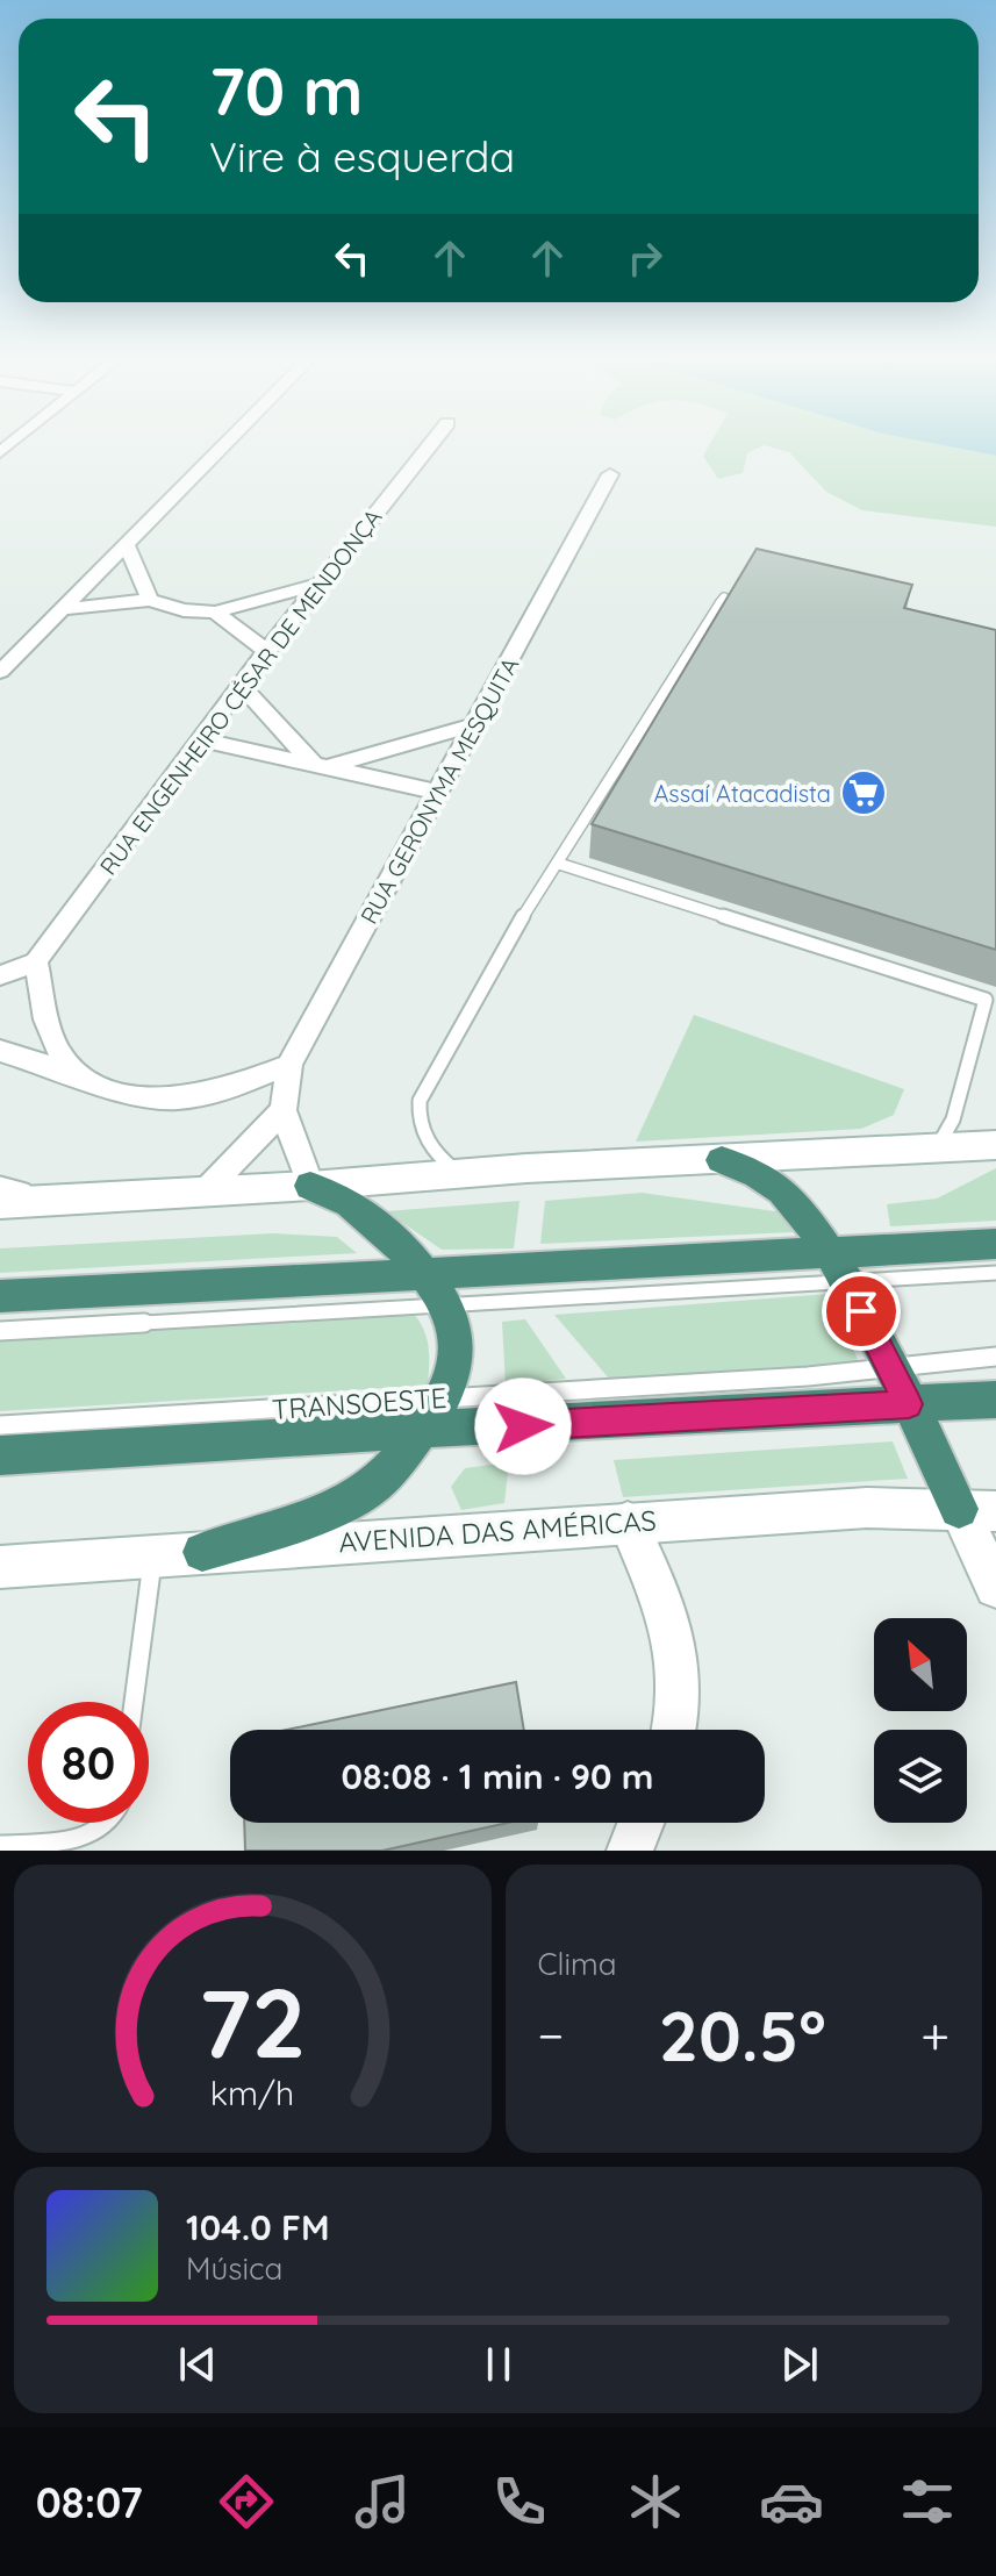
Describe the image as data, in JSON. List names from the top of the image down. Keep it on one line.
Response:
{"streets":{"main road":["AVENIDA DAS AMÉRICAS"],"street":["RUA ENGENHEIRO CÉSAR DE MENDONÇA","RUA GERONYMA MESQUITA"],"lane":["TRANSOESTE"]},"places":{"supermarket":["Assaí Atacadista"]},"north":"top left","page":{"turn":["70 m","Vire à esquerda"],"limit":"80","trip":"08:08 · 1 min · 90 m","tile":"Clima","heat":["−","20.5°","+"],"song":["104.0 FM","Música"],"tabs":"08:07","gauge":["72","km/h"]}}
